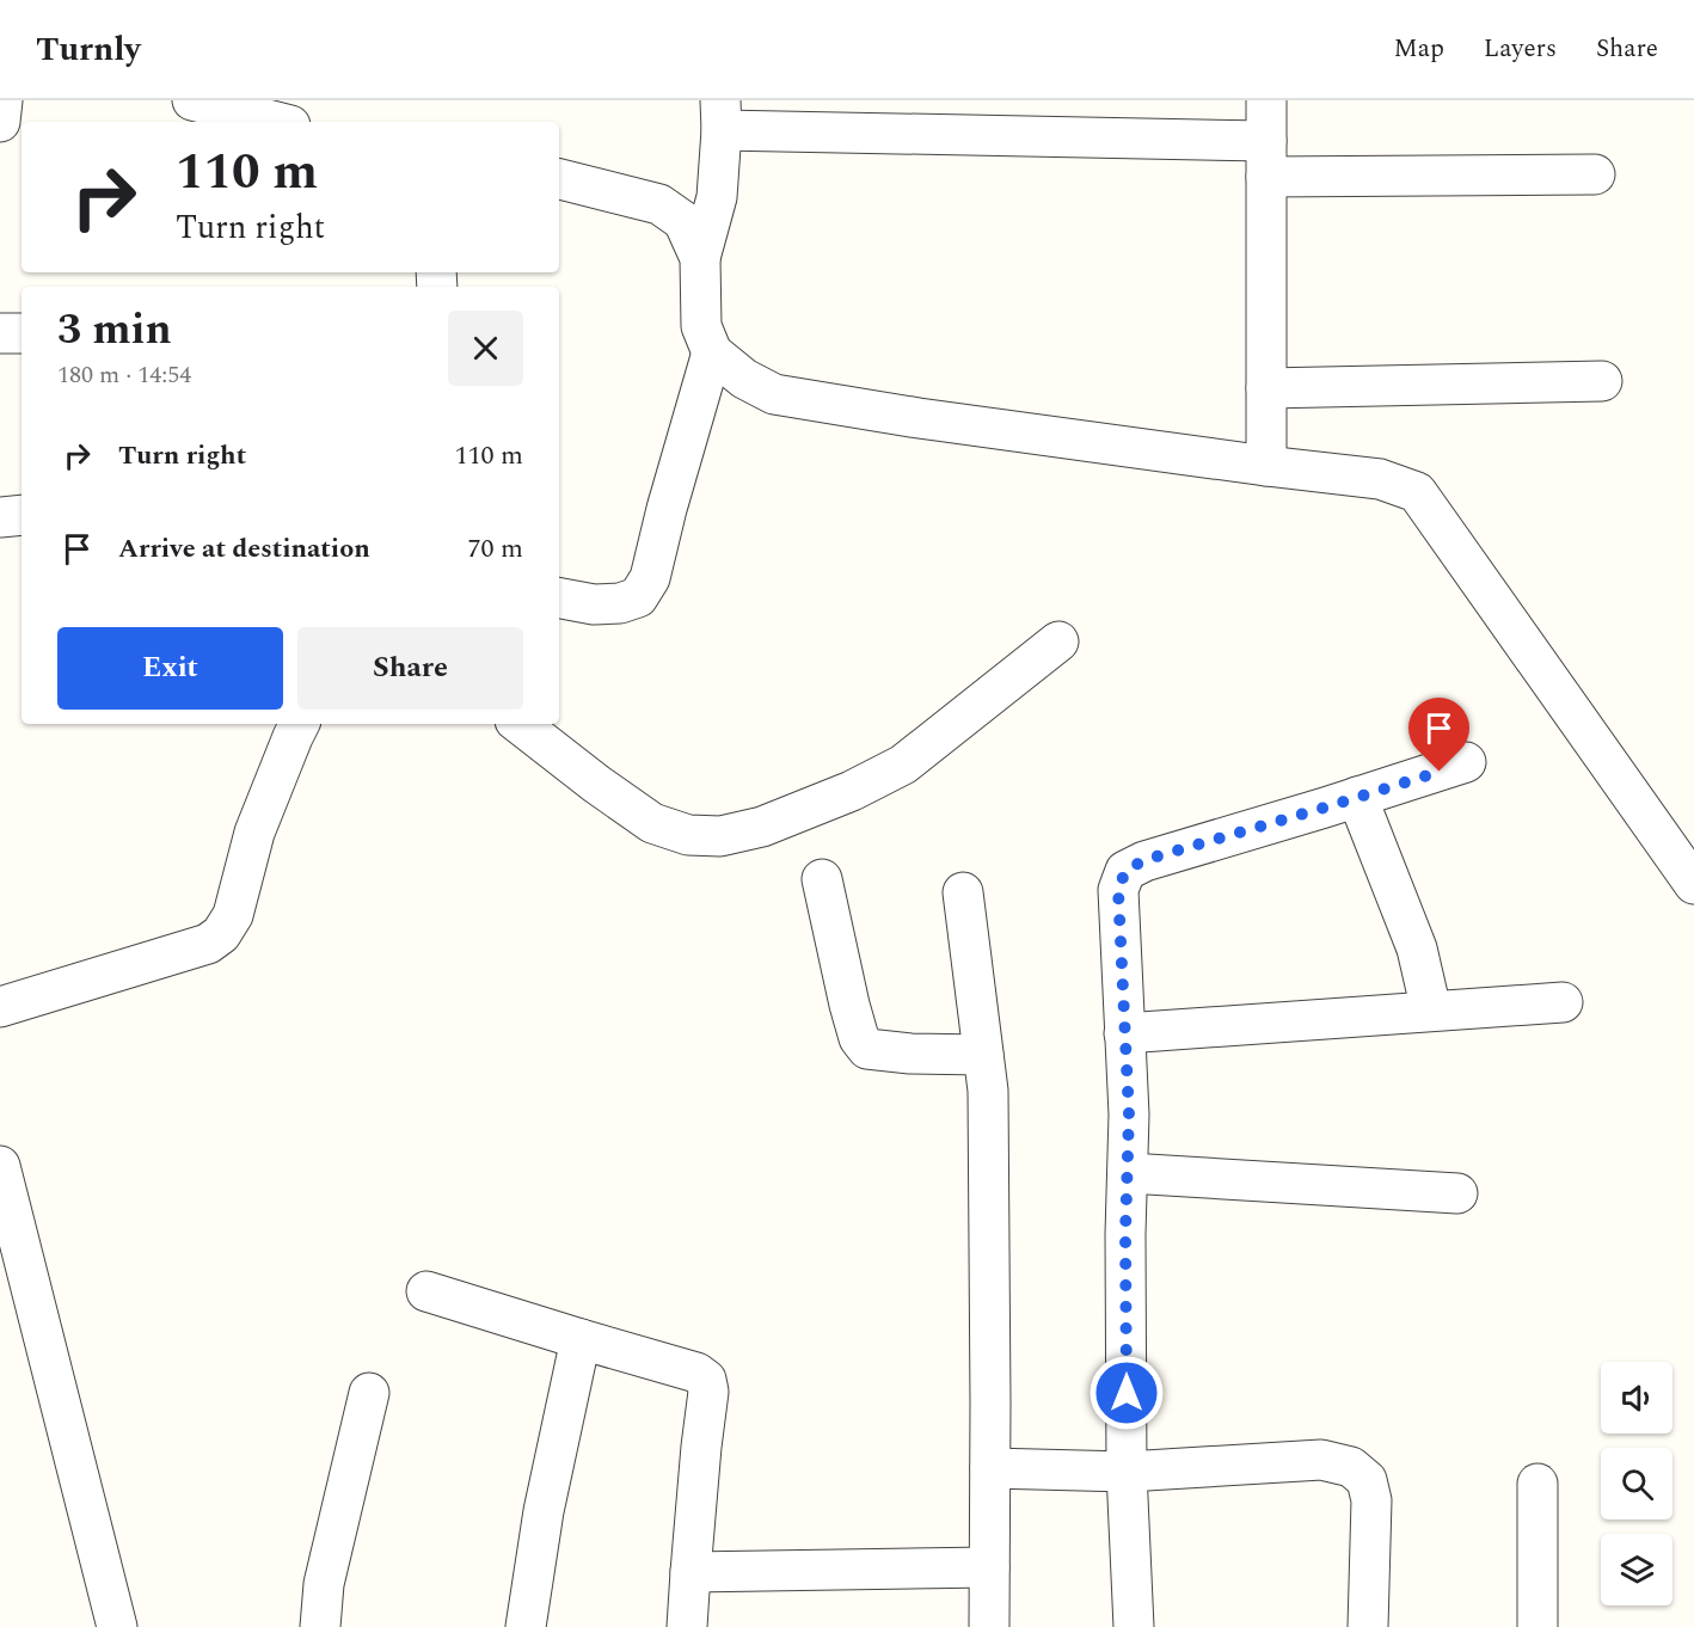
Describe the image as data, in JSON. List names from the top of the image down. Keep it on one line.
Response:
{"page":{"header":"Turnly","nav":["Map","Layers","Share"],"turn":["110 m","Turn right"],"heading":["3 min","180 m · 14:54"],"list":[{"name":"Turn right","value":"110 m"},{"name":"Arrive at destination","value":"70 m"}],"buttons":["Exit","Share"]}}
